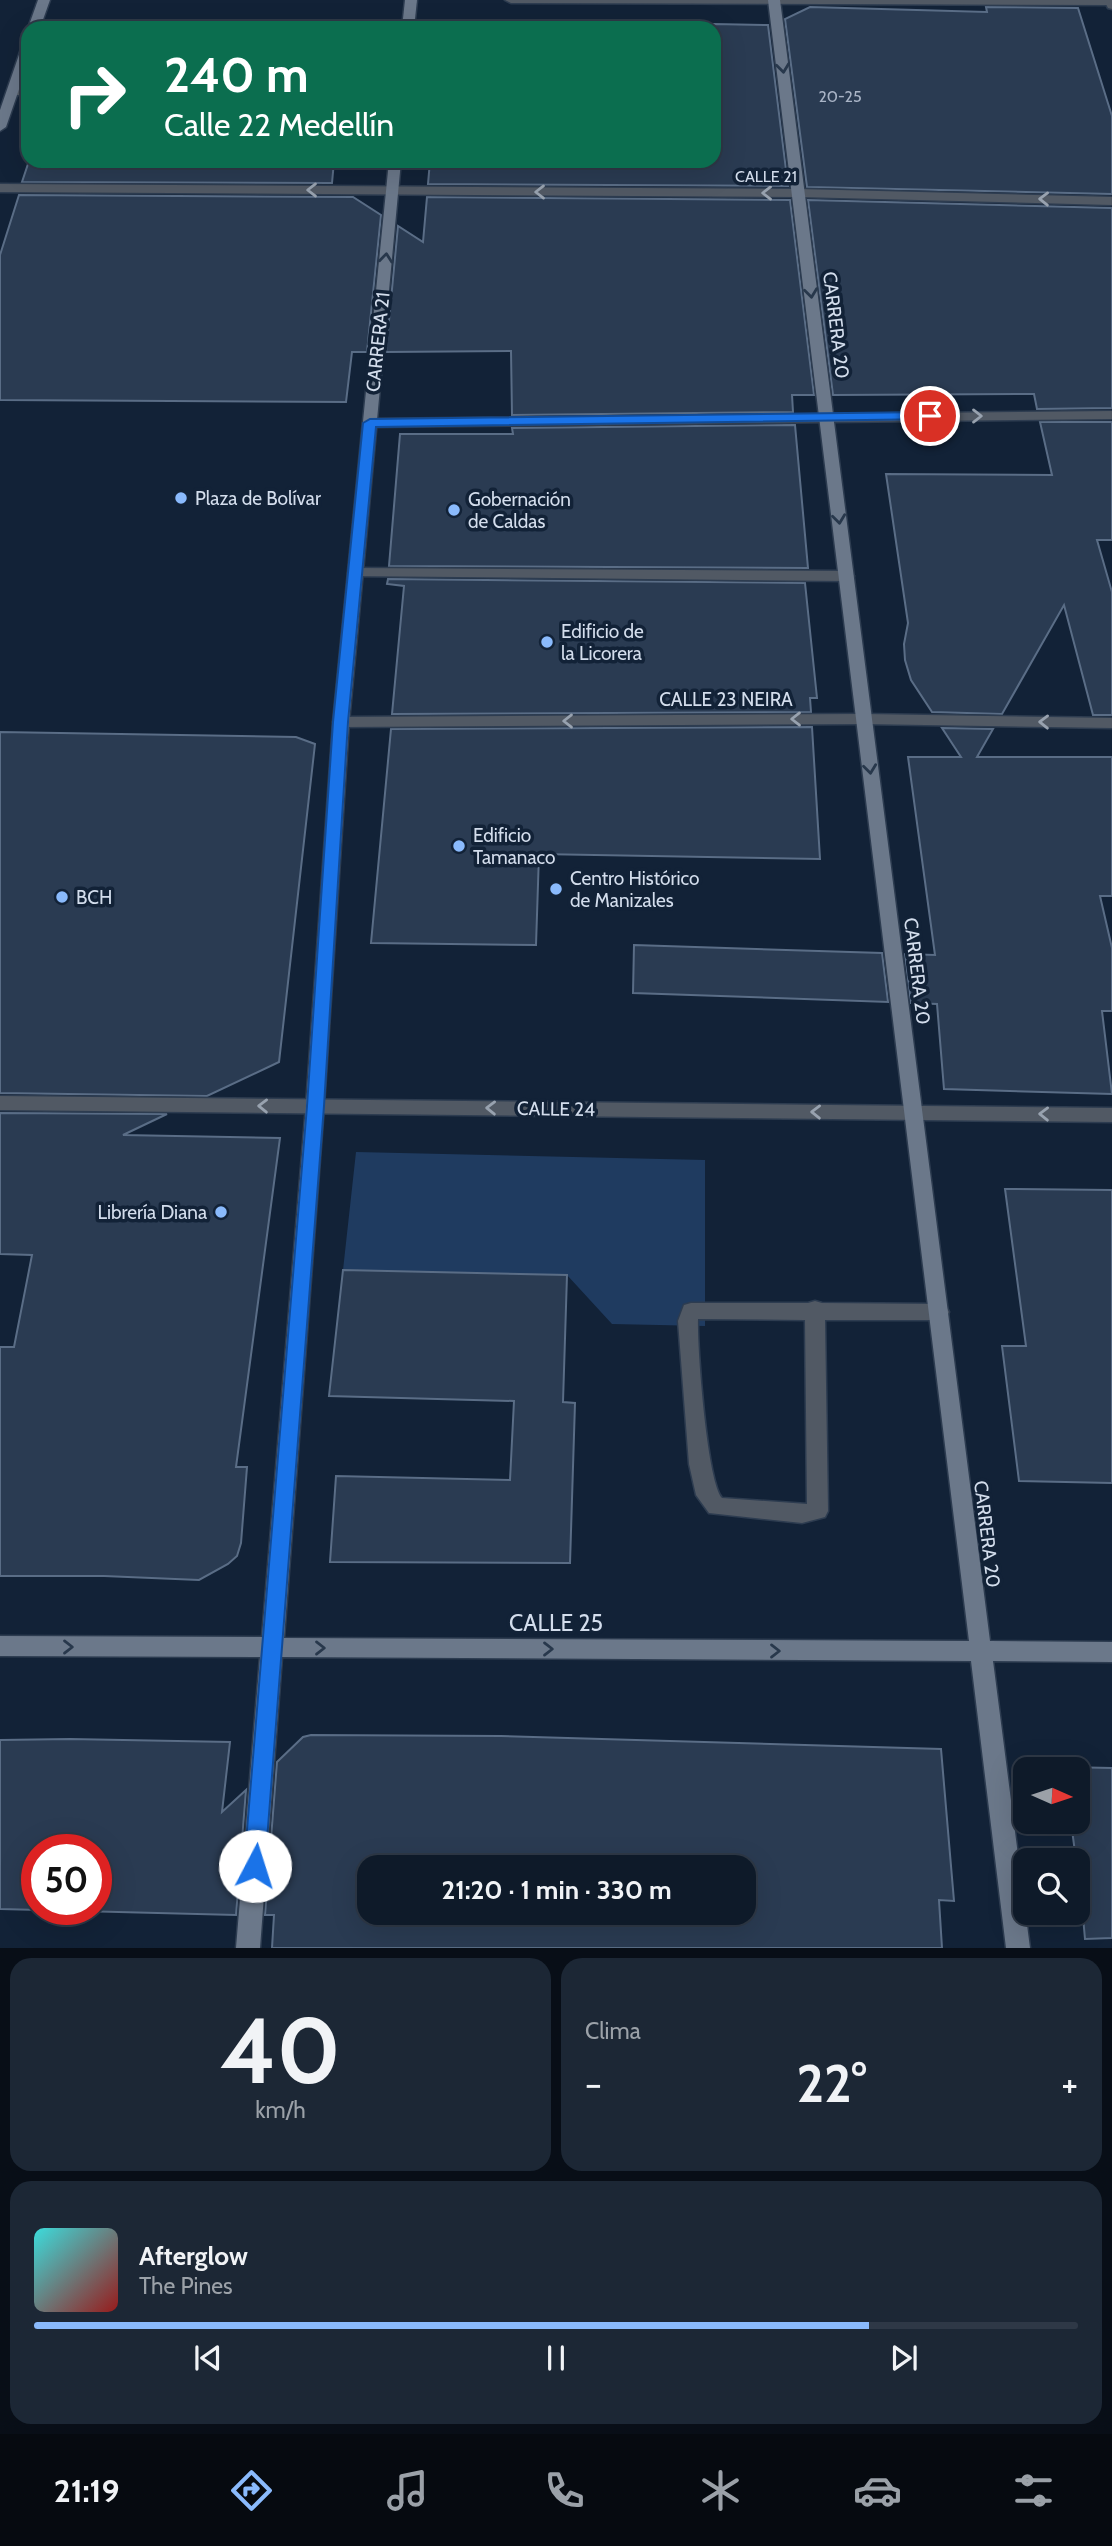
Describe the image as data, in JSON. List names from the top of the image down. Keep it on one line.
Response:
{"streets":{"main road":["CARRERA 20","CARRERA 21","CALLE 25"],"street":["CALLE 21","CALLE 23 NEIRA","CALLE 24"]},"crossings":[["CALLE 21","CARRERA 20"],["CALLE 21","CARRERA 21"],["CARRERA 20","CALLE 23 NEIRA"],["CARRERA 20","CALLE 24"],["CARRERA 20","CALLE 25"],["CARRERA 21","CALLE 23 NEIRA"],["CARRERA 21","CALLE 24"],["CARRERA 21","CALLE 25"]],"one_way":["CALLE 21","CARRERA 20","CALLE 24","CALLE 25"],"places":["Plaza de Bolívar","Gobernación de Caldas","Edificio de la Licorera","Edificio Tamanaco","Centro Histórico de Manizales","BCH","Librería Diana"],"house_numbers":["20-25"],"north":"right","page":{"turn":["240 m","Calle 22 Medellín"],"limit":"50","trip":"21:20 · 1 min · 330 m","tile":[["40","km/h"],"Clima"],"heat":["−","22°","+"],"song":["Afterglow","The Pines"],"tabs":"21:19"}}
